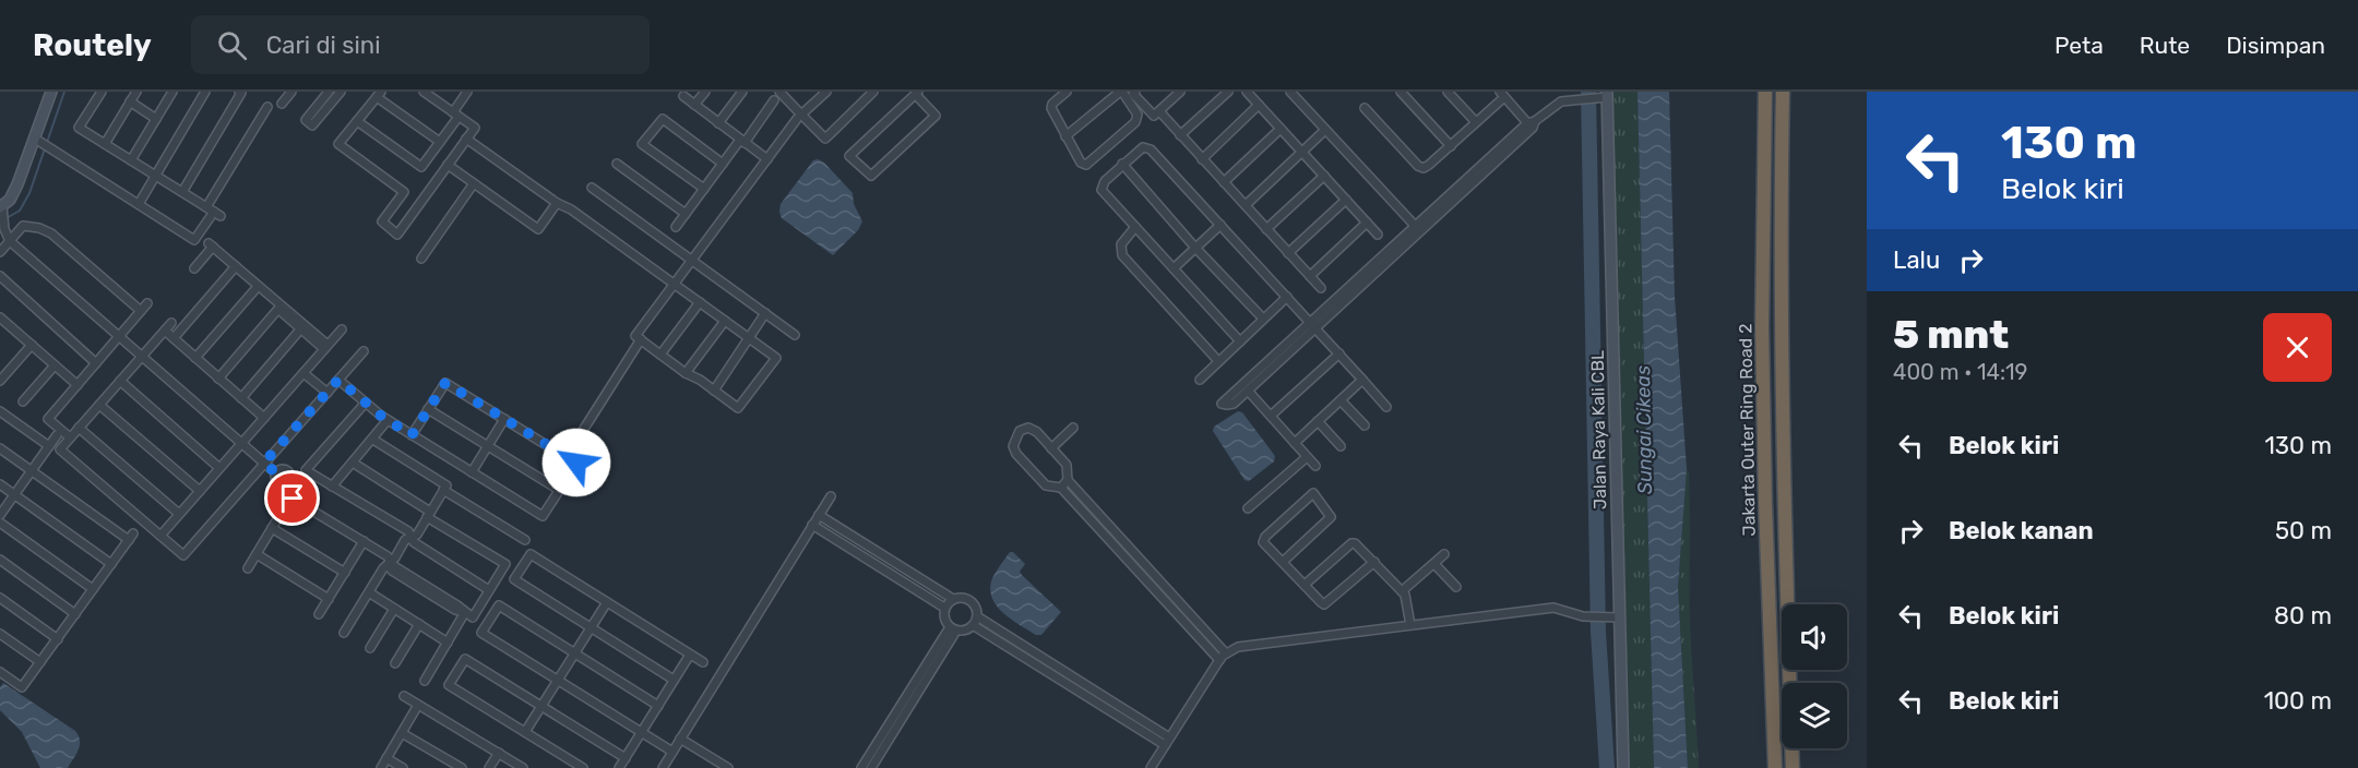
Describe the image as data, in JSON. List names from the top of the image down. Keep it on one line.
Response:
{"streets":{"highway":["Jakarta Outer Ring Road 2"],"main road":["Jalan Raya Kali CBL"]},"water":["Sungai Cikeas"],"page":{"header":"Routely","search":"Cari di sini","nav":["Peta","Rute","Disimpan"],"turn":["130 m","Belok kiri"],"then":"Lalu","heading":["5 mnt","400 m · 14:19"],"list":[{"name":"Belok kiri","value":"130 m"},{"name":"Belok kanan","value":"50 m"},{"name":"Belok kiri","value":"80 m"},{"name":"Belok kiri","value":"100 m"}]}}
